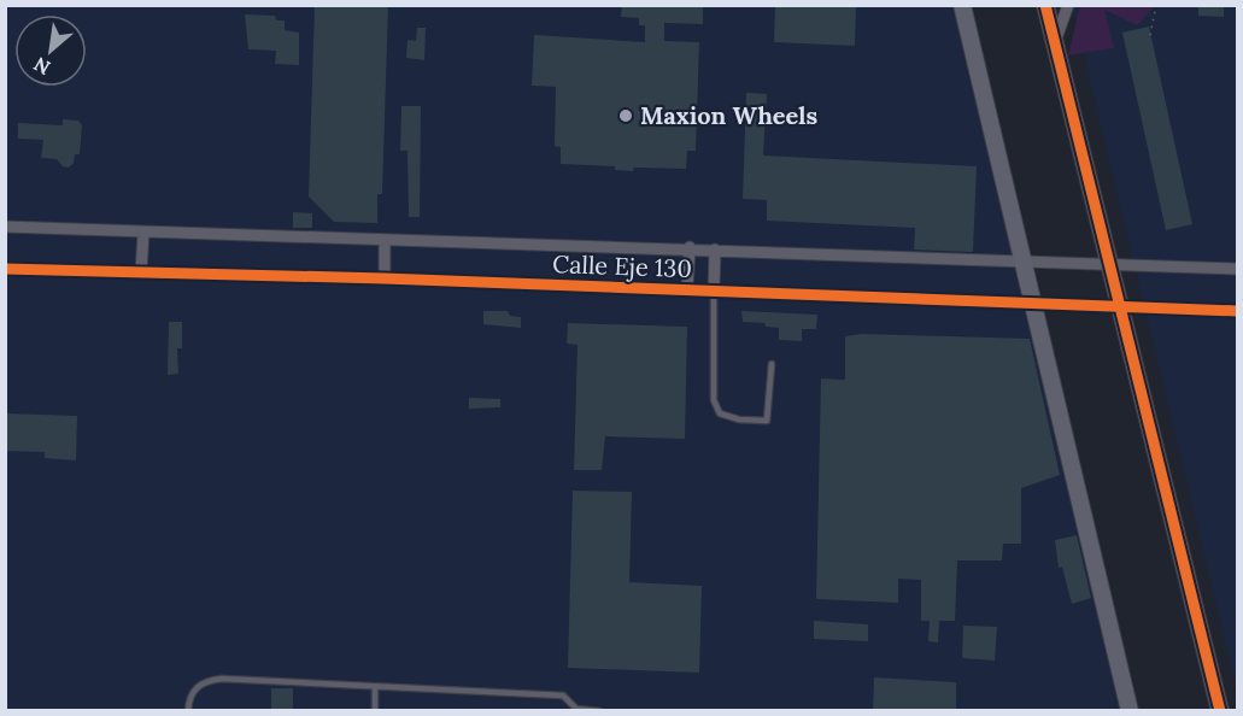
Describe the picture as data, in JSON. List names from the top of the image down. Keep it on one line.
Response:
{"streets":{"street":["Calle Eje 130"]},"places":["Maxion Wheels"],"north":"bottom left"}
